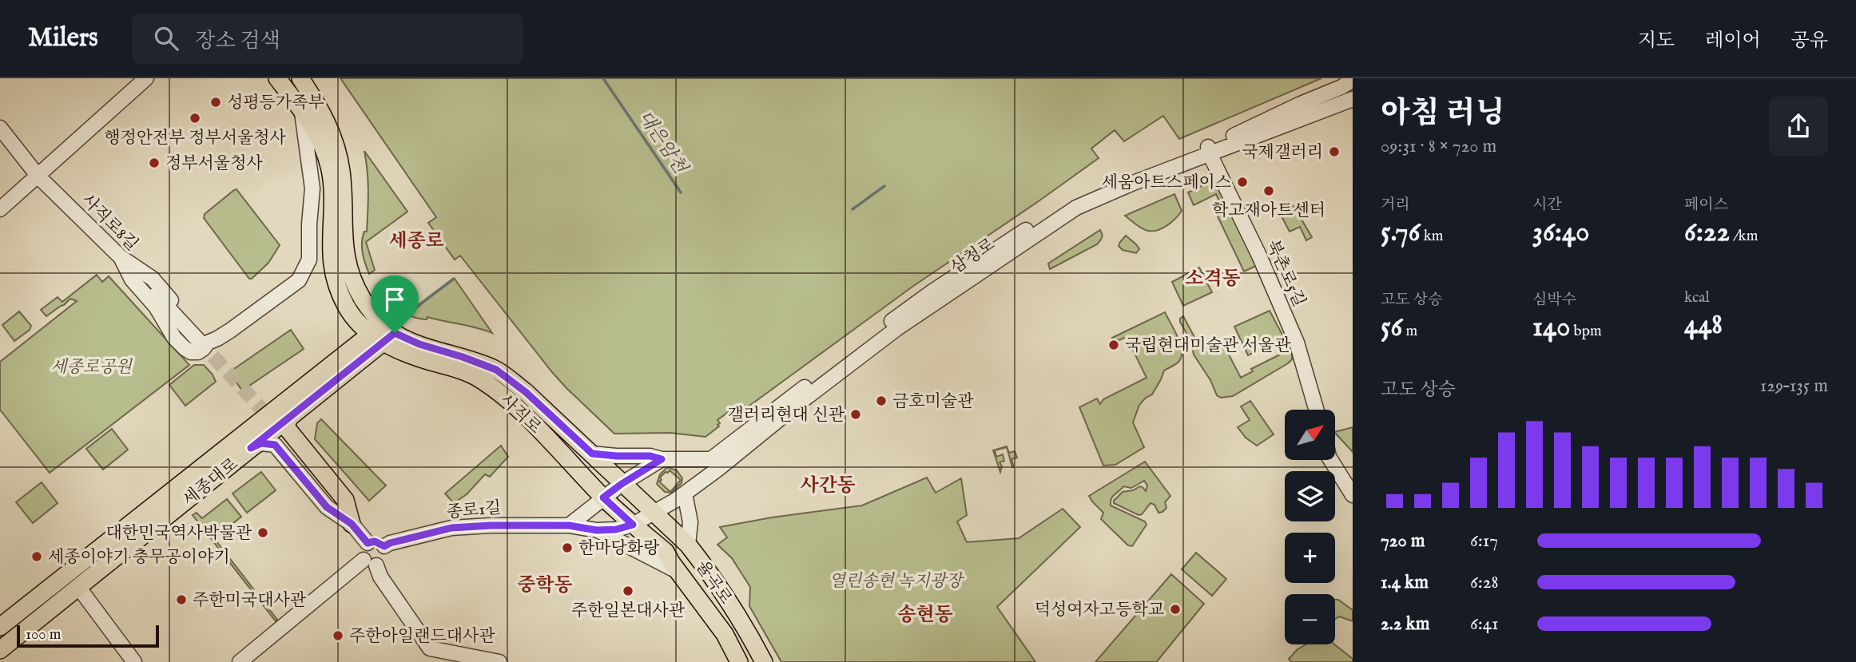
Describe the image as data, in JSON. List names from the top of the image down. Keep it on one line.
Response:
{"streets":{"main road":["사직로","세종대로","율곡로"],"street":["사직로8길","삼청로","북촌로5길","종로1길"]},"crossings":[["사직로8길","사직로"],["삼청로","북촌로5길"],["삼청로","사직로"],["삼청로","율곡로"],["사직로","세종대로"],["사직로","율곡로"]],"districts":["세종로","소격동","사간동","중학동","송현동"],"water":["대은암천"],"parks":["세종로공원","열린송현 녹지광장"],"places":["성평등가족부","행정안전부 정부서울청사","국제갤러리","정부서울청사","세움아트스페이스","학고재아트센터","국립현대미술관 서울관","금호미술관","갤러리현대 신관","대한민국역사박물관","한마당화랑","세종이야기 충무공이야기","주한일본대사관","주한미국대사관","덕성여자고등학교","주한아일랜드대사관"],"scale_bar":"100 m","north":"top right","page":{"header":"Milers","search":"장소 검색","nav":["지도","레이어","공유"],"heading":["아침 러닝","09:31 · 8 × 720 m"],"stats":[["거리","5.76 km"],["시간","36:40"],["페이스","6:22 /km"],["고도 상승","56 m"],["심박수","140 bpm"],["kcal","448"]],"chart":["고도 상승","129–135 m"],"map_buttons":["+","−"],"list":[{"name":"720 m","note":"6:17"},{"name":"1.4 km","note":"6:28"},{"name":"2.2 km","note":"6:41"}],"scale":"100 m"}}
